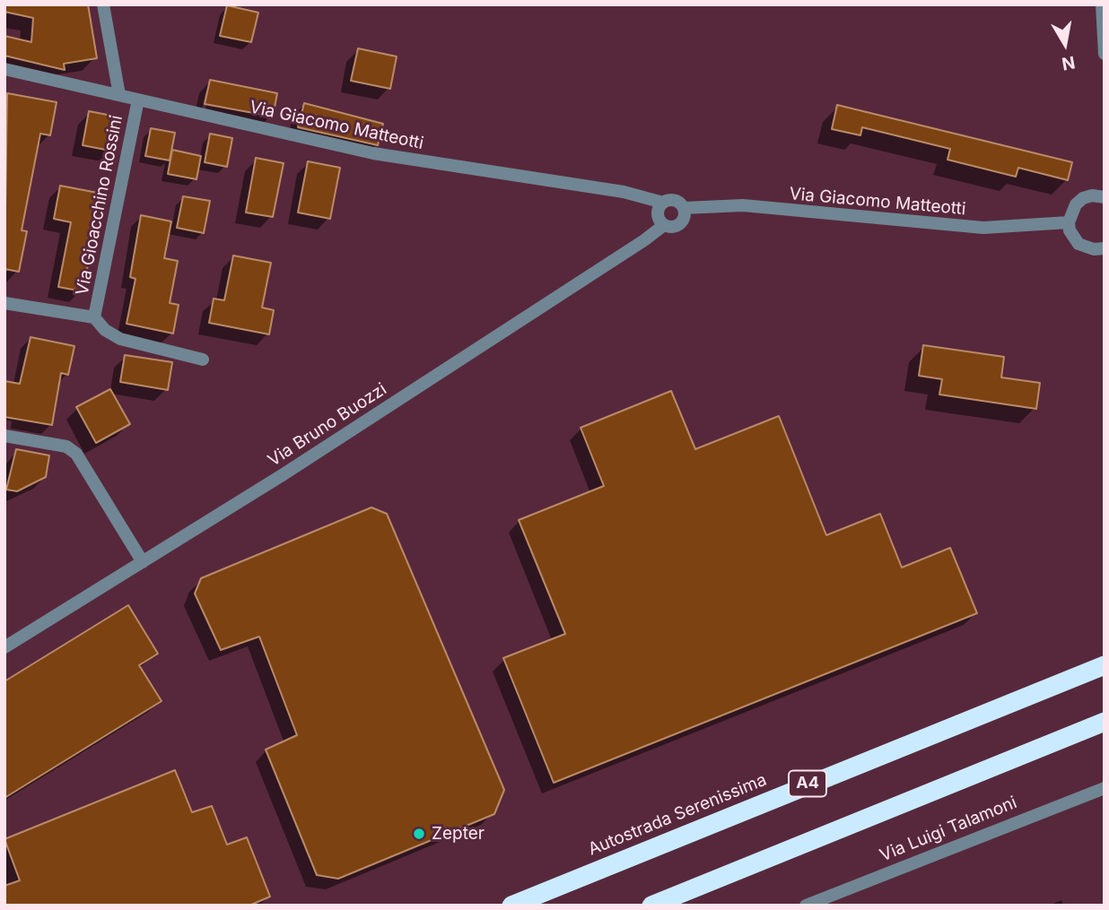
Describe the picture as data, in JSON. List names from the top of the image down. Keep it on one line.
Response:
{"streets":{"highway":["A4","Autostrada Serenissima"],"street":["Via Giacomo Matteotti","Via Gioacchino Rossini","Via Bruno Buozzi","Via Luigi Talamoni"]},"crossings":[["Via Giacomo Matteotti","Via Gioacchino Rossini"],["Via Giacomo Matteotti","Via Bruno Buozzi"]],"places":["Zepter"],"north":"bottom"}
